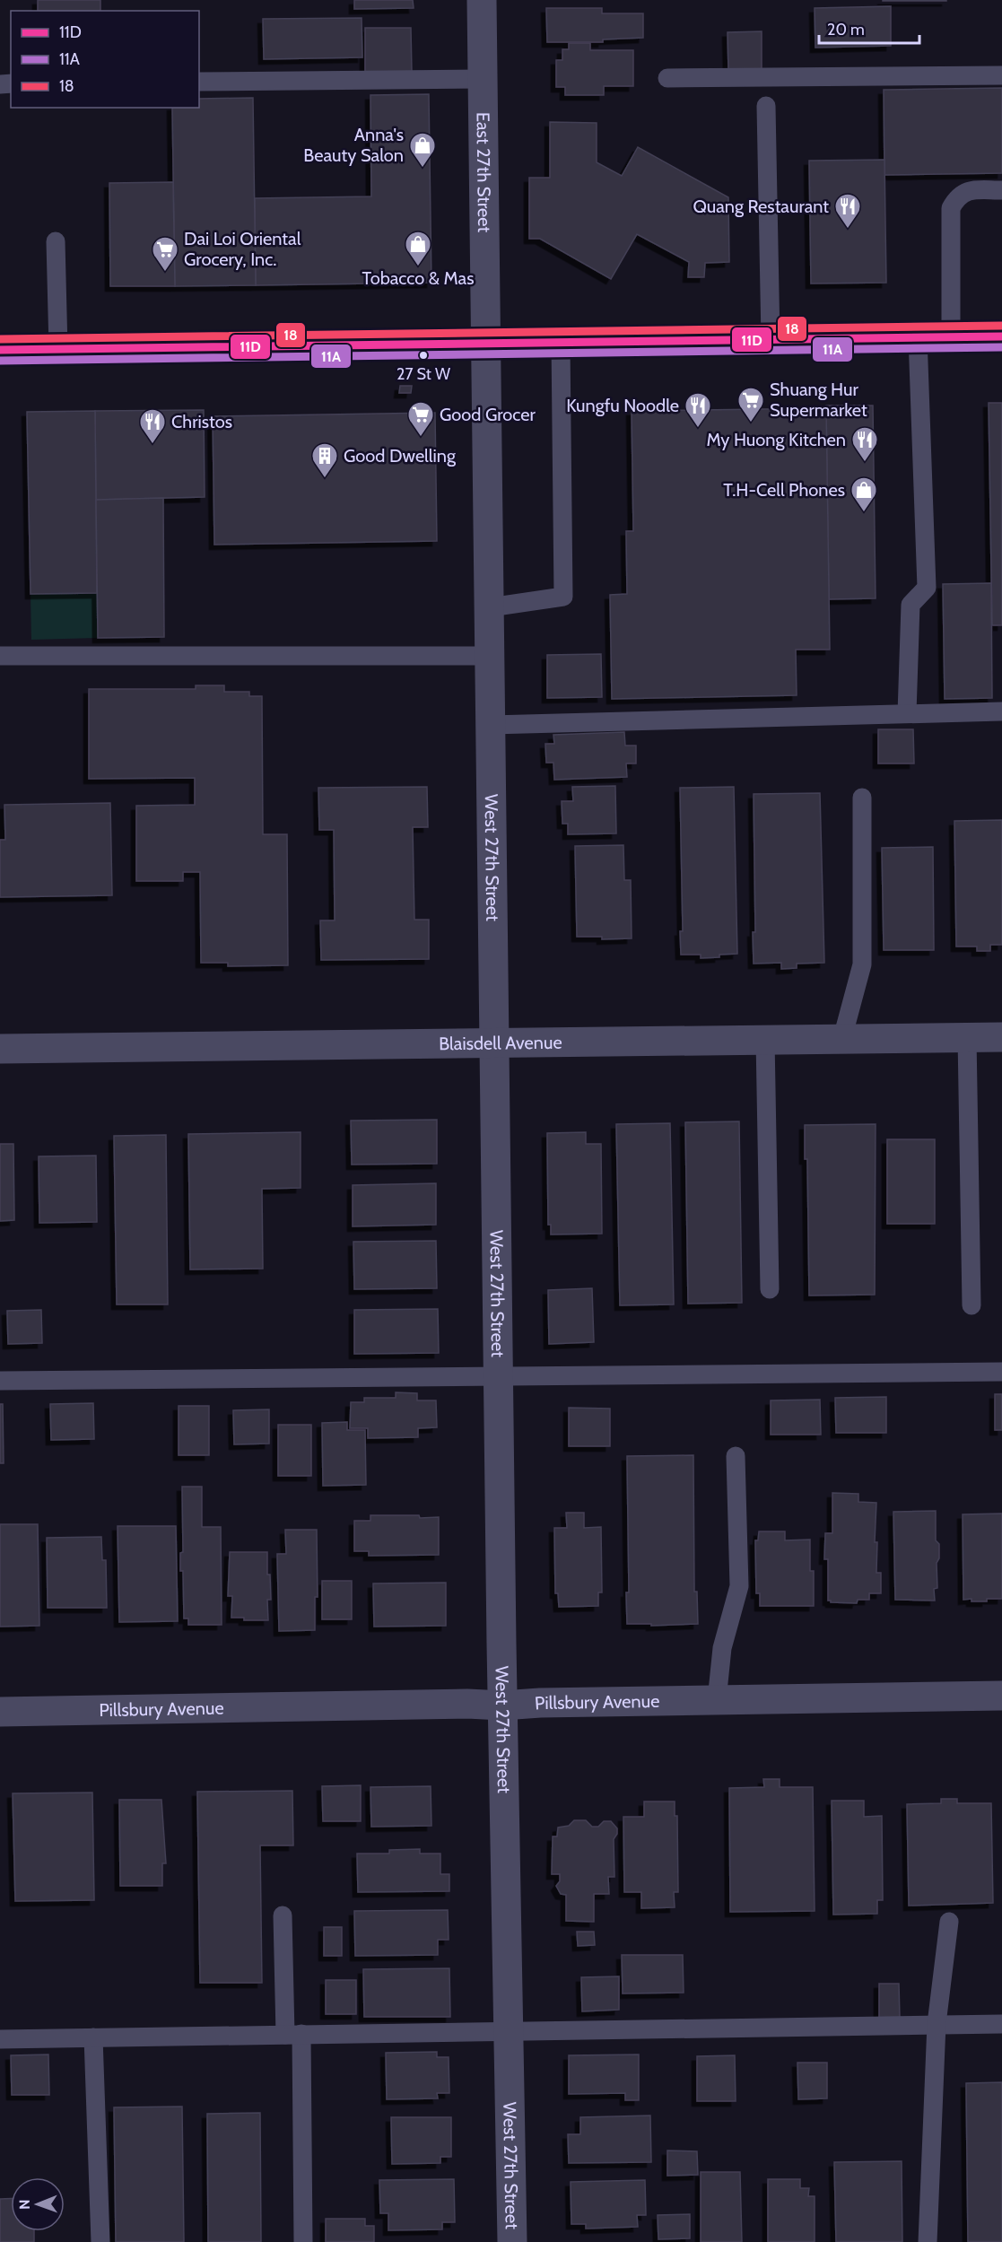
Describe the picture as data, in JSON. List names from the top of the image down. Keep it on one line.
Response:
{"streets":{"street":["East 27th Street","West 27th Street","Blaisdell Avenue","Pillsbury Avenue"]},"crossings":[["East 27th Street","West 27th Street"],["West 27th Street","Blaisdell Avenue"],["West 27th Street","Pillsbury Avenue"]],"places":{"shop":["Anna's Beauty Salon","Tobacco & Mas","T.H-Cell Phones"],"restaurant":["Quang Restaurant","Kungfu Noodle","Christos","My Huong Kitchen"],"supermarket":["Dai Loi Oriental Grocery, Inc.","Shuang Hur Supermarket","Good Grocer"],"other":["27 St W"],"building":["Good Dwelling"]},"lines":["transit line 18","transit line 11D","transit line 11A"],"legend":["11D","11A","18"],"scale_bar":"20 m","north":"left"}
